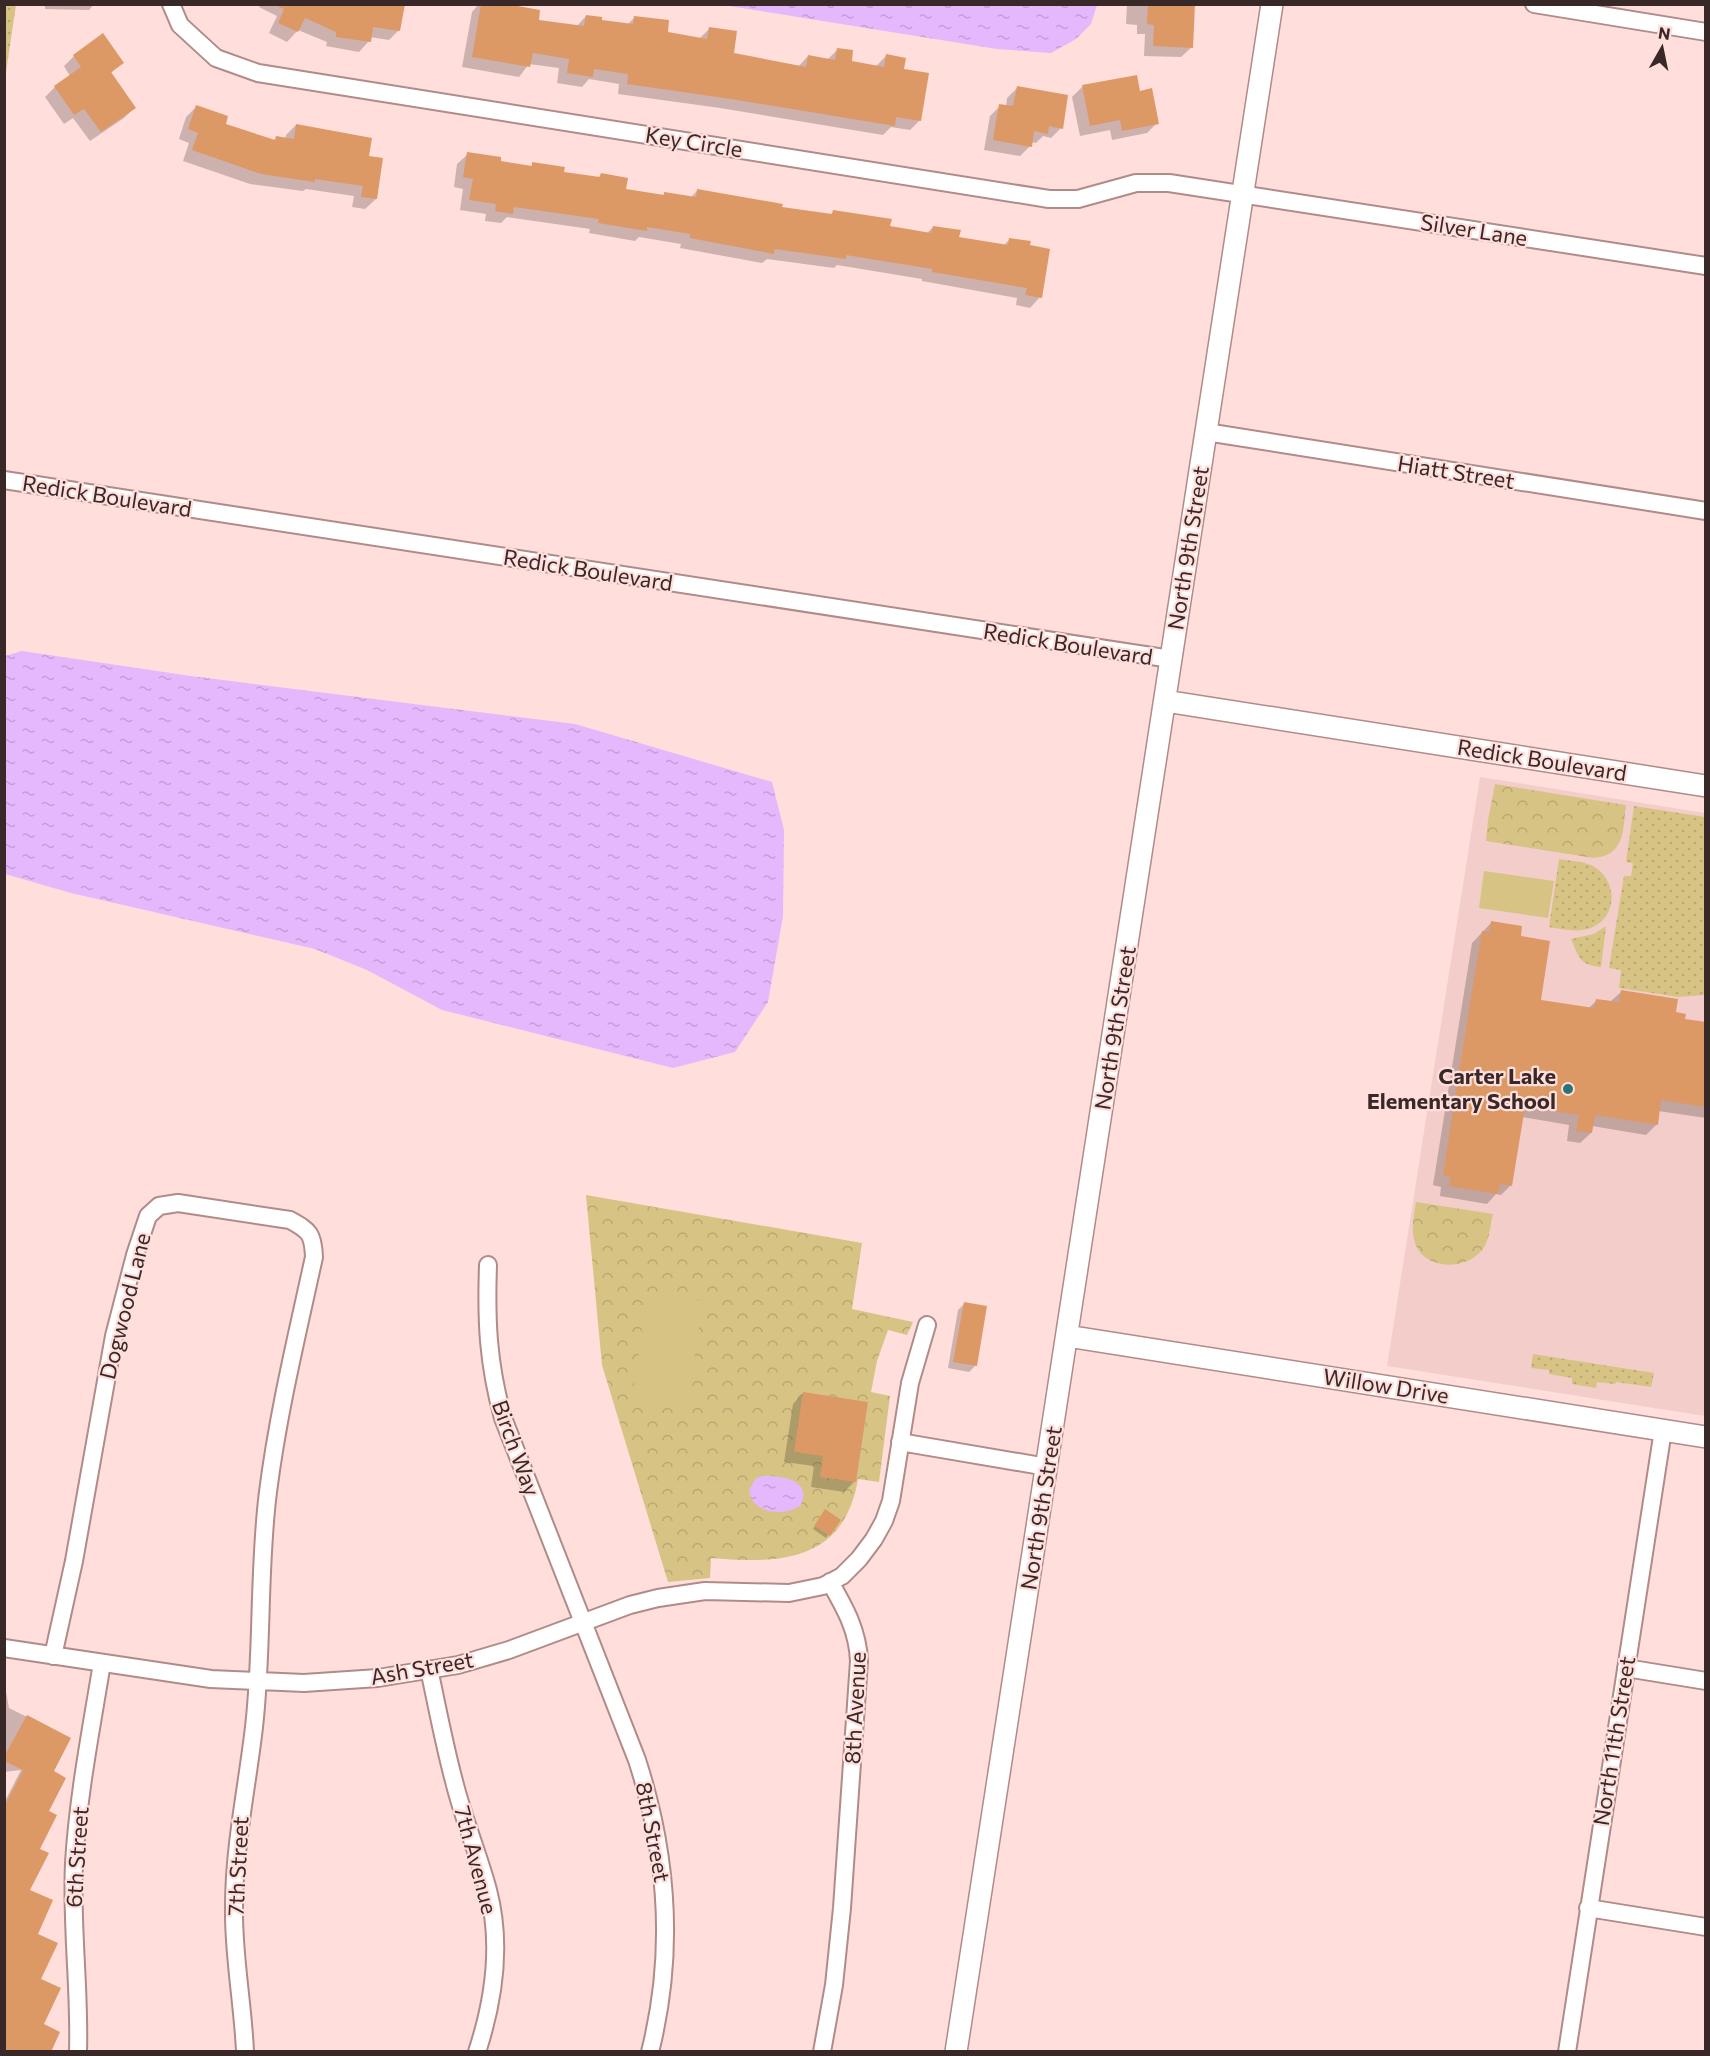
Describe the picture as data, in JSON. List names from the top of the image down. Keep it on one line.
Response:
{"streets":{"street":["Key Circle","Silver Lane","Hiatt Street","Redick Boulevard","North 9th Street","Dogwood Lane","Willow Drive","Birch Way","Ash Street","8th Avenue","North 11th Street","8th Street","6th Street","7th Avenue","7th Street"]},"crossings":[["Key Circle","Silver Lane"],["Key Circle","North 9th Street"],["Silver Lane","North 9th Street"],["Hiatt Street","North 9th Street"],["Redick Boulevard","North 9th Street"],["North 9th Street","Willow Drive"],["Dogwood Lane","Ash Street"],["Dogwood Lane","7th Street"],["Willow Drive","North 11th Street"],["Birch Way","Ash Street"],["Birch Way","8th Street"],["Ash Street","8th Avenue"],["Ash Street","8th Street"],["Ash Street","6th Street"],["Ash Street","7th Avenue"],["Ash Street","7th Street"]],"places":["Carter Lake Elementary School"],"north":"top"}
